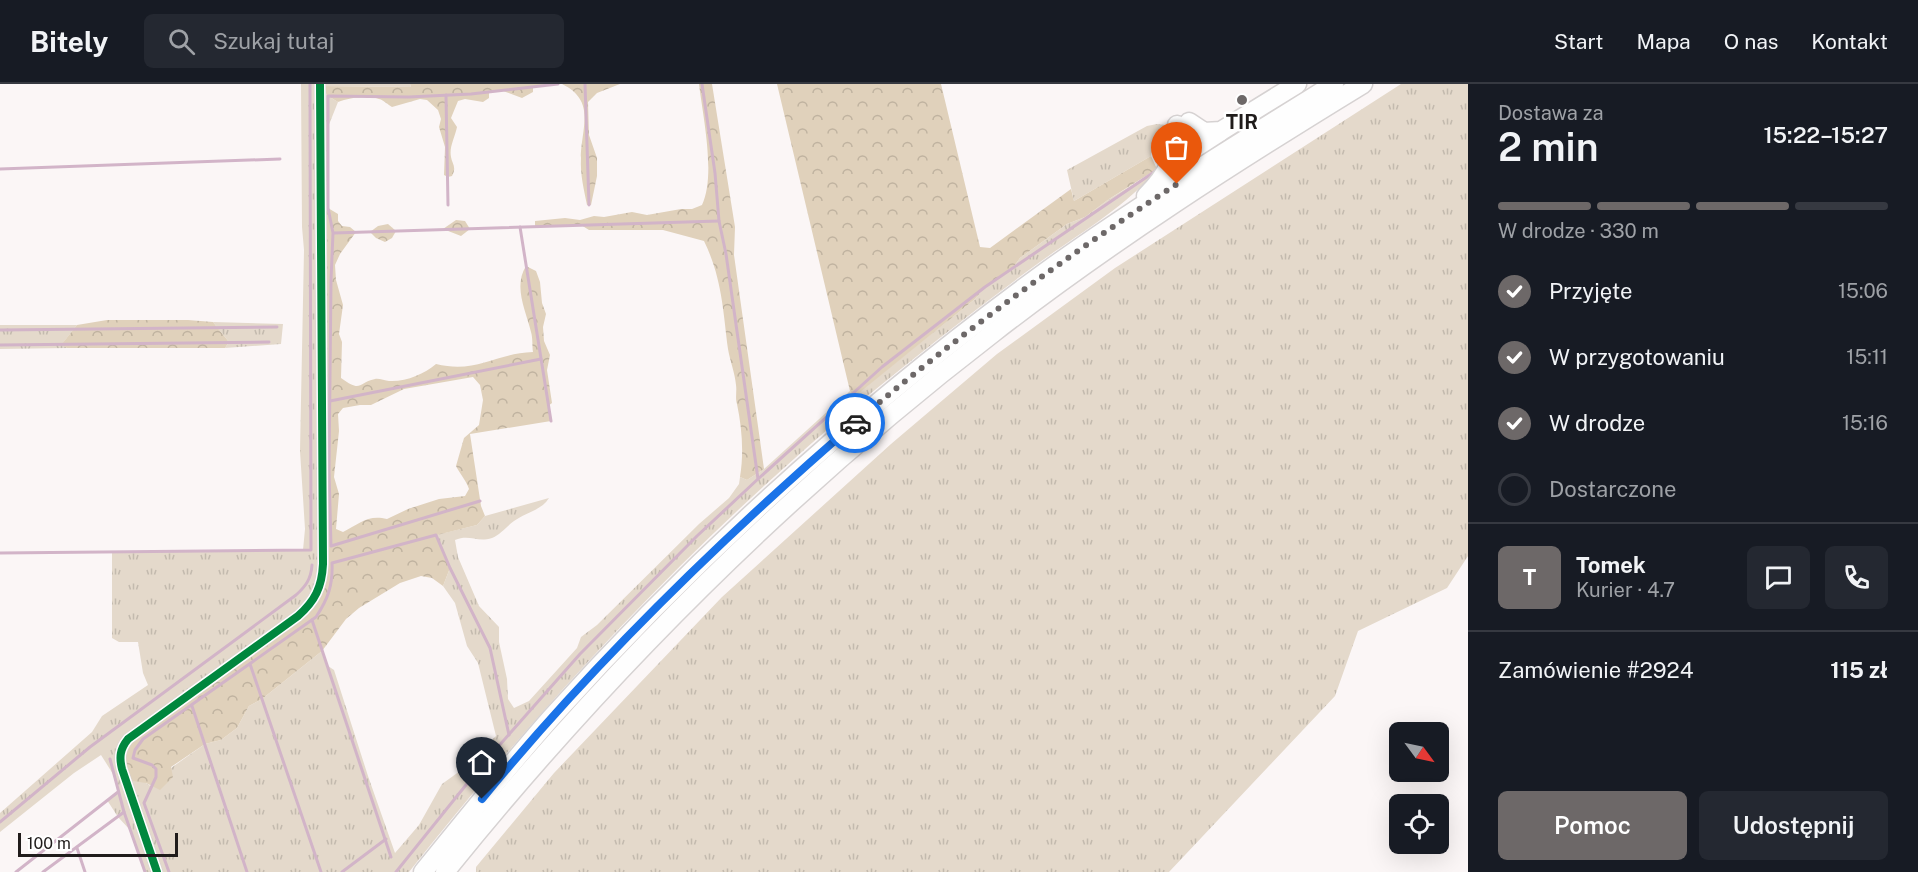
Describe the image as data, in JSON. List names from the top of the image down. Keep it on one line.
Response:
{"places":["TIR"],"scale_bar":"100 m","north":"bottom right","page":{"header":"Bitely","search":"Szukaj tutaj","nav":["Start","Mapa","O nas","Kontakt"],"heading":["2 min","Dostawa za","15:22–15:27"],"panel":["Tomek","Kurier · 4.7","Zamówienie #2924","115 zł"],"bar":"W drodze · 330 m","list":[["Przyjęte","15:06"],["W przygotowaniu","15:11"],["W drodze","15:16"],"Dostarczone"],"round":"T","buttons":["Pomoc","Udostępnij"],"scale":"100 m"}}
